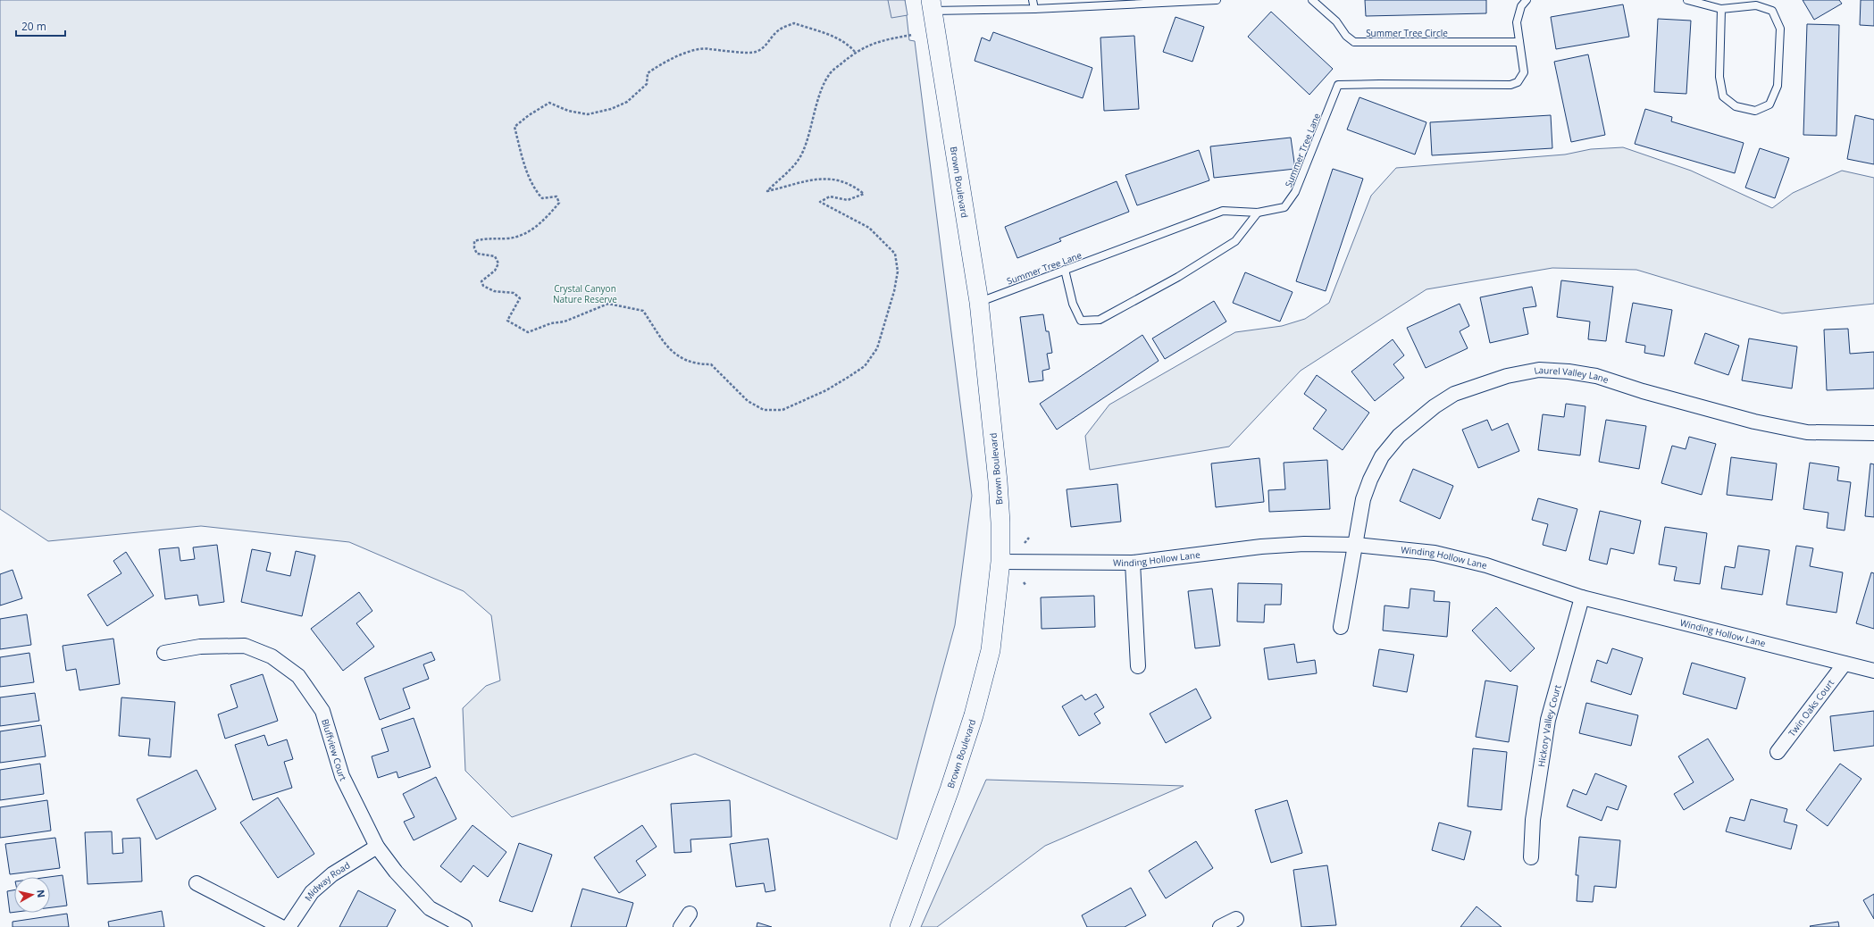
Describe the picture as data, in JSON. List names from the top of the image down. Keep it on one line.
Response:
{"streets":{"street":["Brown Boulevard","Laurel Valley Lane","Winding Hollow Lane","Twin Oaks Court","Hickory Valley Court","Bluffview Court","Midway Road"],"lane":["Summer Tree Circle","Summer Tree Lane"]},"crossings":[["Summer Tree Circle","Summer Tree Lane"],["Summer Tree Lane","Brown Boulevard"],["Brown Boulevard","Winding Hollow Lane"],["Laurel Valley Lane","Winding Hollow Lane"],["Winding Hollow Lane","Twin Oaks Court"],["Winding Hollow Lane","Hickory Valley Court"],["Bluffview Court","Midway Road"]],"parks":["Crystal Canyon Nature Reserve"],"scale_bar":"20 m","north":"right"}
